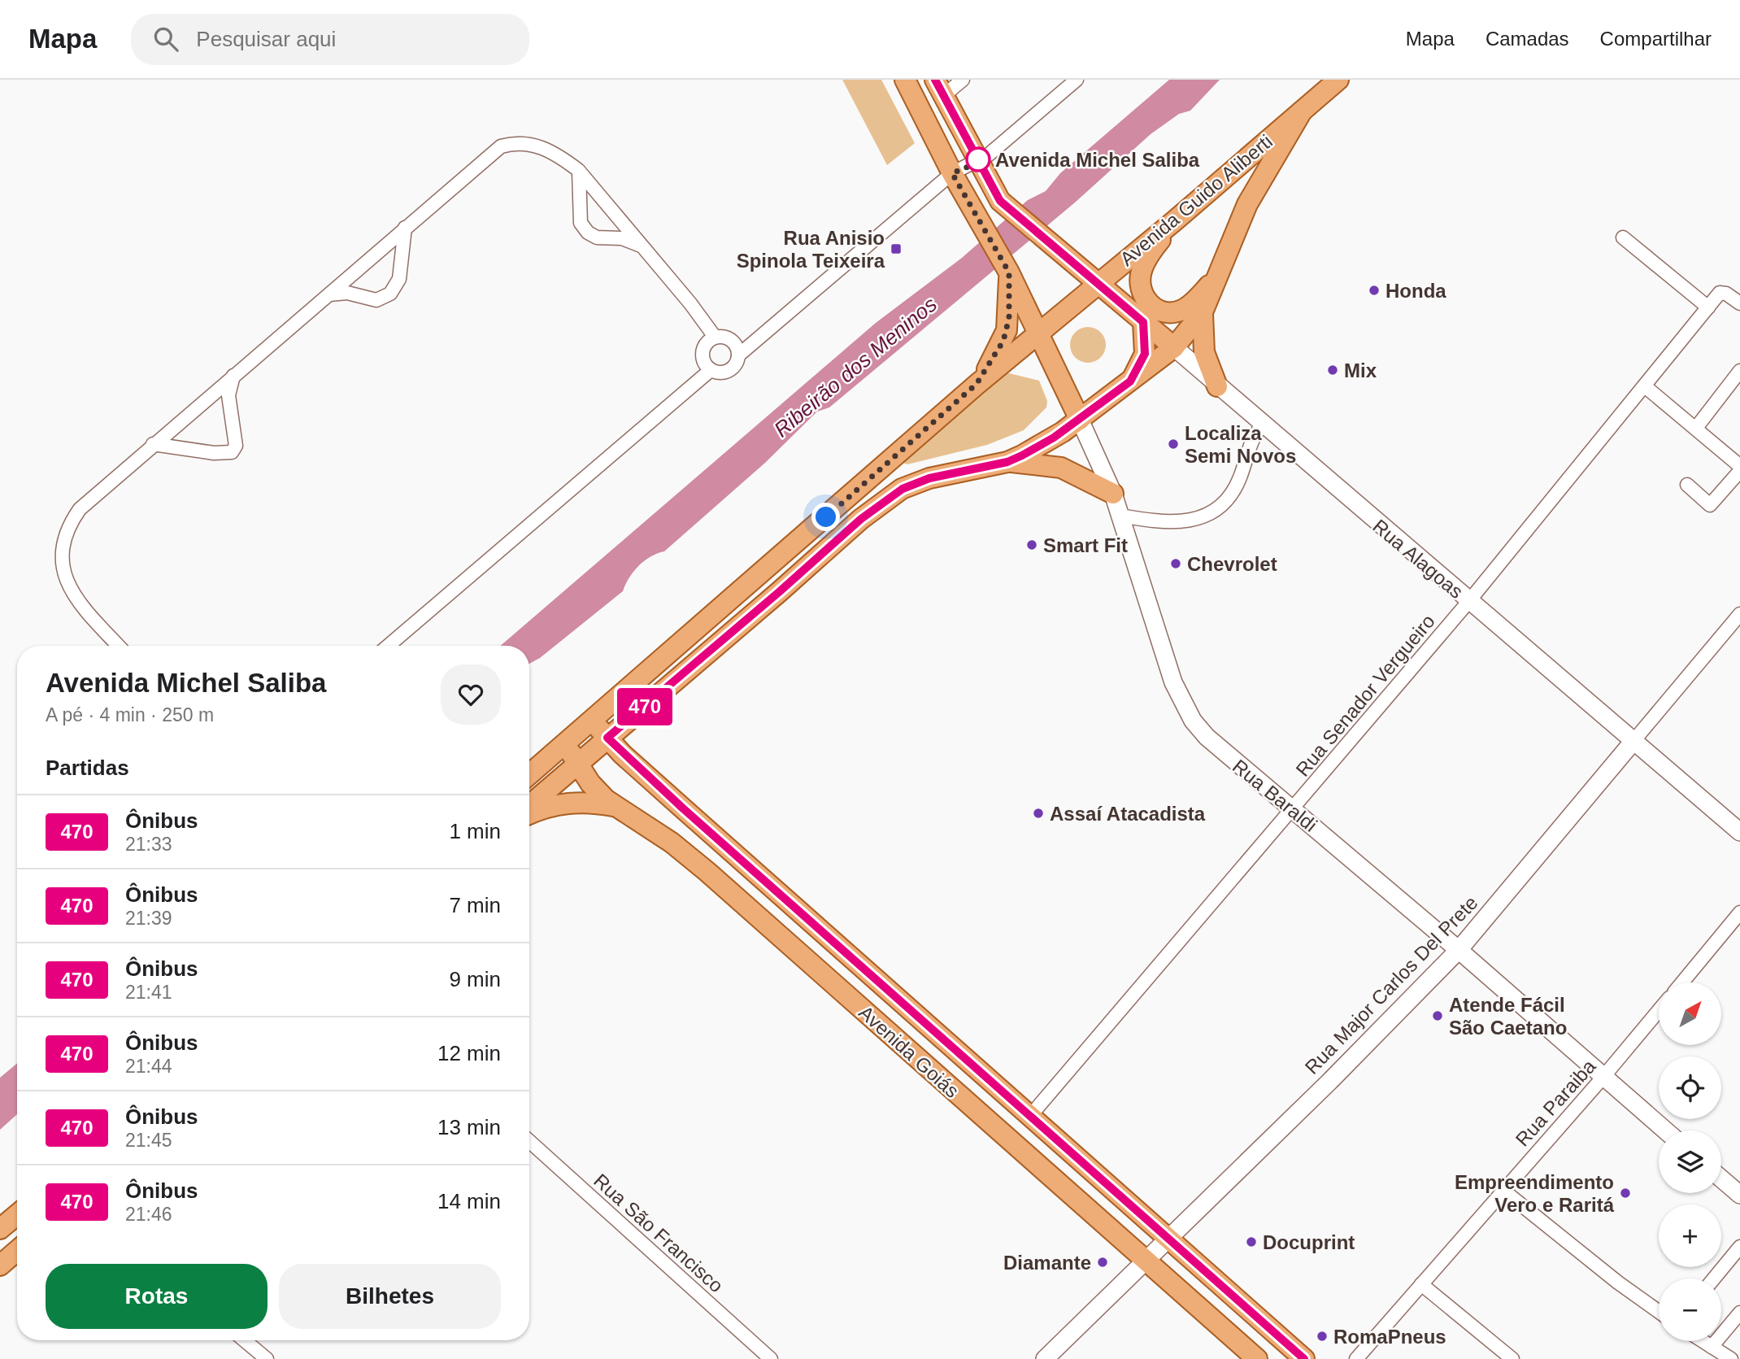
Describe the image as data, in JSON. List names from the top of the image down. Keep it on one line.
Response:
{"streets":{"main road":["Avenida Guido Aliberti","Rua Alagoas","Rua Baraldi","Avenida Goiás"],"street":["Rua Senador Vergueiro","Rua Major Carlos Del Prete","Rua Paraiba","Rua São Francisco"]},"crossings":[["Avenida Guido Aliberti","Rua Alagoas"],["Avenida Guido Aliberti","Rua Baraldi"],["Avenida Guido Aliberti","Avenida Goiás"],["Rua Alagoas","Rua Senador Vergueiro"],["Rua Alagoas","Rua Baraldi"],["Rua Alagoas","Rua Major Carlos Del Prete"],["Rua Senador Vergueiro","Rua Baraldi"],["Rua Senador Vergueiro","Avenida Goiás"],["Rua Baraldi","Rua Major Carlos Del Prete"],["Rua Baraldi","Rua Paraiba"],["Rua Major Carlos Del Prete","Avenida Goiás"]],"water":["Ribeirão dos Meninos"],"places":{"other":["Avenida Michel Saliba","Honda","Mix","Localiza Semi Novos","Smart Fit","Chevrolet","Assaí Atacadista","Atende Fácil São Caetano","Empreendimento Vero e Raritá","Docuprint","Diamante","RomaPneus"],"transit":["Rua Anisio Spinola Teixeira"]},"lines":["bus line 470"],"north":"top right","page":{"header":"Mapa","search":"Pesquisar aqui","nav":["Mapa","Camadas","Compartilhar"],"on_map":"470","heading":[["Avenida Michel Saliba","A pé · 4 min · 250 m"],"Partidas"],"list":[{"mark":"470","name":"Ônibus","note":"21:33","value":"1 min"},{"mark":"470","name":"Ônibus","note":"21:39","value":"7 min"},{"mark":"470","name":"Ônibus","note":"21:41","value":"9 min"},{"mark":"470","name":"Ônibus","note":"21:44","value":"12 min"},{"mark":"470","name":"Ônibus","note":"21:45","value":"13 min"},{"mark":"470","name":"Ônibus","note":"21:46","value":"14 min"}],"map_buttons":["+","−"],"buttons":["Rotas","Bilhetes"]}}
